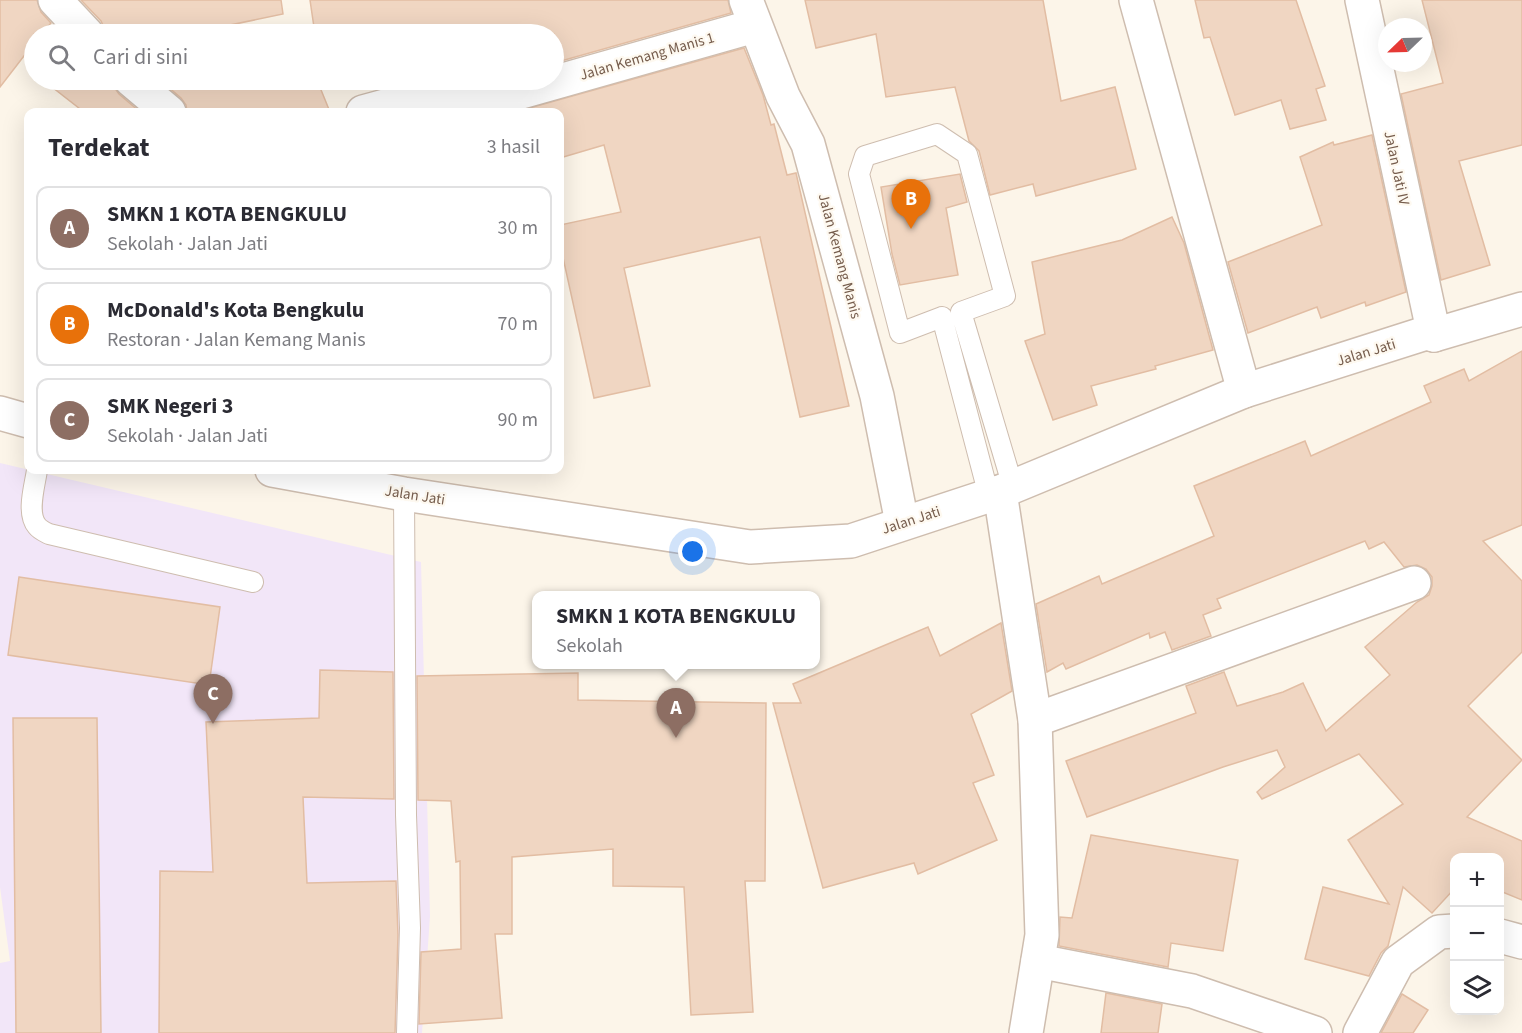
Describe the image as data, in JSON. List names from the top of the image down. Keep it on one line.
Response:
{"streets":{"street":["Jalan Kemang Manis 1","Jalan Jati IV","Jalan Kemang Manis","Jalan Jati"]},"crossings":[["Jalan Kemang Manis 1","Jalan Kemang Manis"],["Jalan Jati IV","Jalan Jati"],["Jalan Kemang Manis","Jalan Jati"]],"north":"bottom left","page":{"search":"Cari di sini","heading":["Terdekat","3 hasil"],"pins":["B","C","A"],"list":[{"mark":"A","name":"SMKN 1 KOTA BENGKULU","note":"Sekolah · Jalan Jati","value":"30 m"},{"mark":"B","name":"McDonald's Kota Bengkulu","note":"Restoran · Jalan Kemang Manis","value":"70 m"},{"mark":"C","name":"SMK Negeri 3","note":"Sekolah · Jalan Jati","value":"90 m"}],"popup":["SMKN 1 KOTA BENGKULU","Sekolah"],"map_buttons":["+","−"]}}
